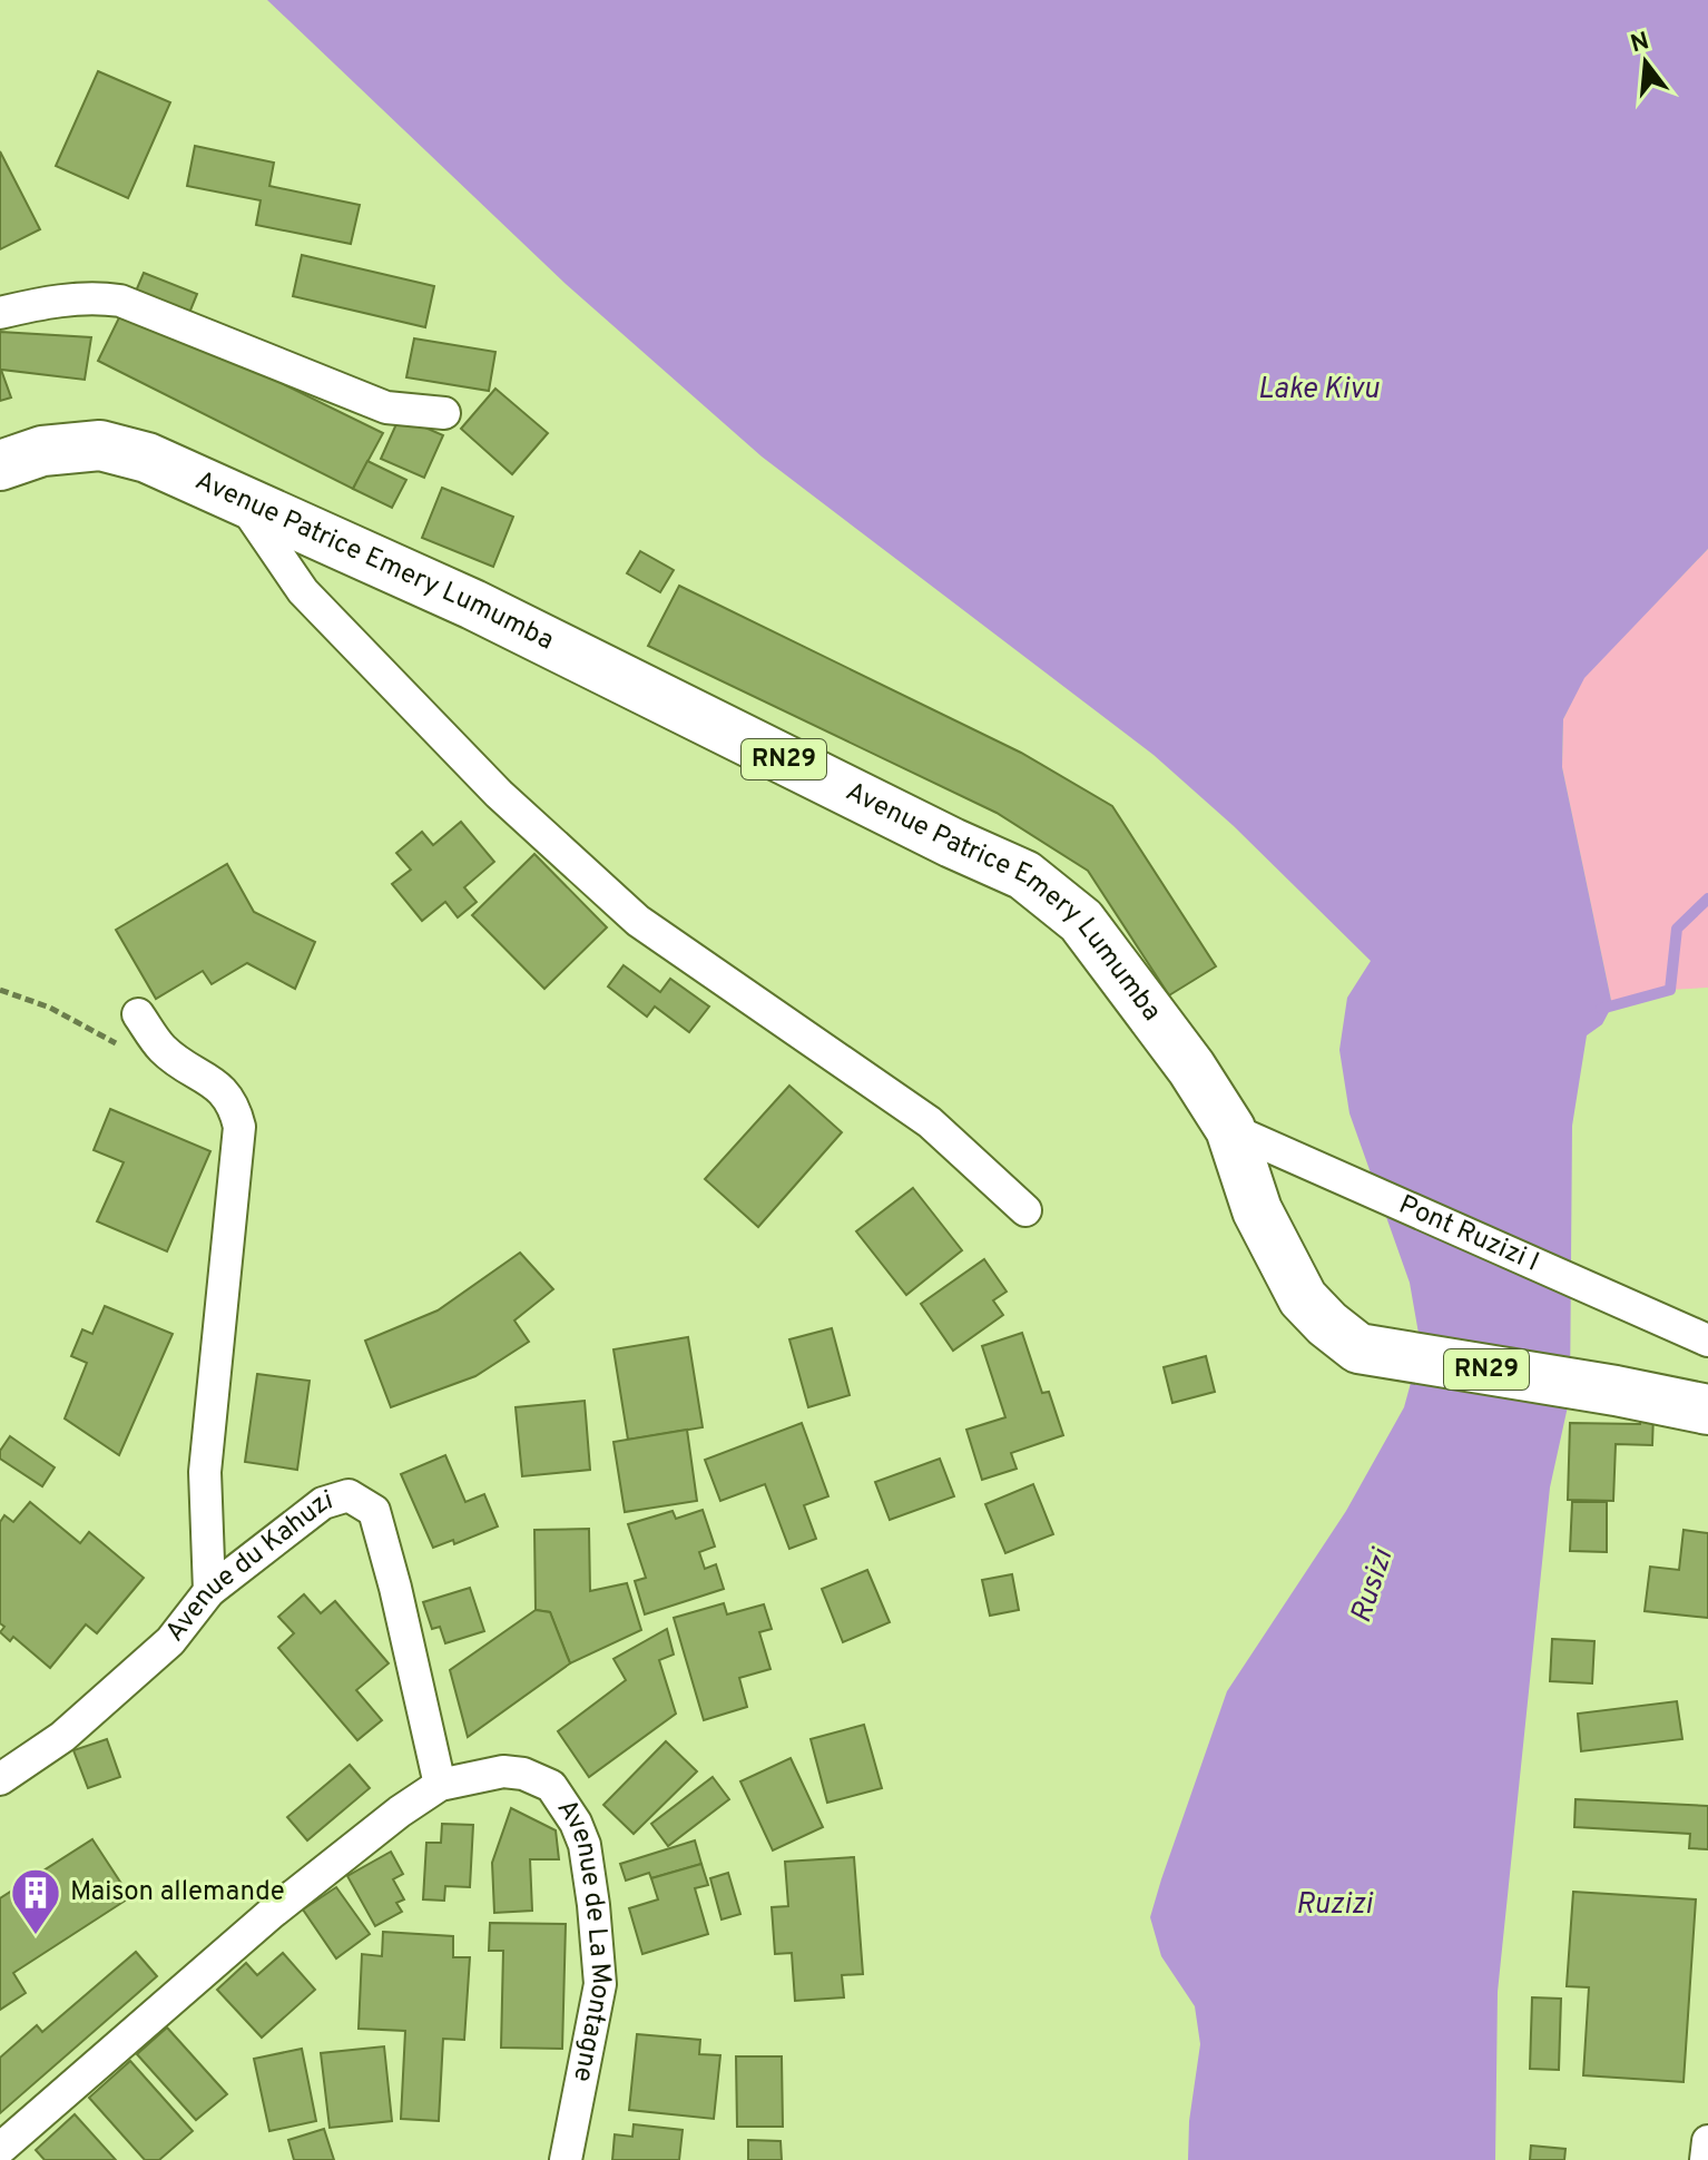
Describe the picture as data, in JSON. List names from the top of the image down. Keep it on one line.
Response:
{"streets":{"main road":["Avenue Patrice Emery Lumumba","RN29"],"street":["Pont Ruzizi I","Avenue du Kahuzi","Avenue de La Montagne"]},"crossings":[["Avenue Patrice Emery Lumumba","Pont Ruzizi I"],["Avenue du Kahuzi","Avenue de La Montagne"]],"water":["Lake Kivu","Rusizi","Ruzizi"],"places":{"building":["Maison allemande"]},"north":"top"}
